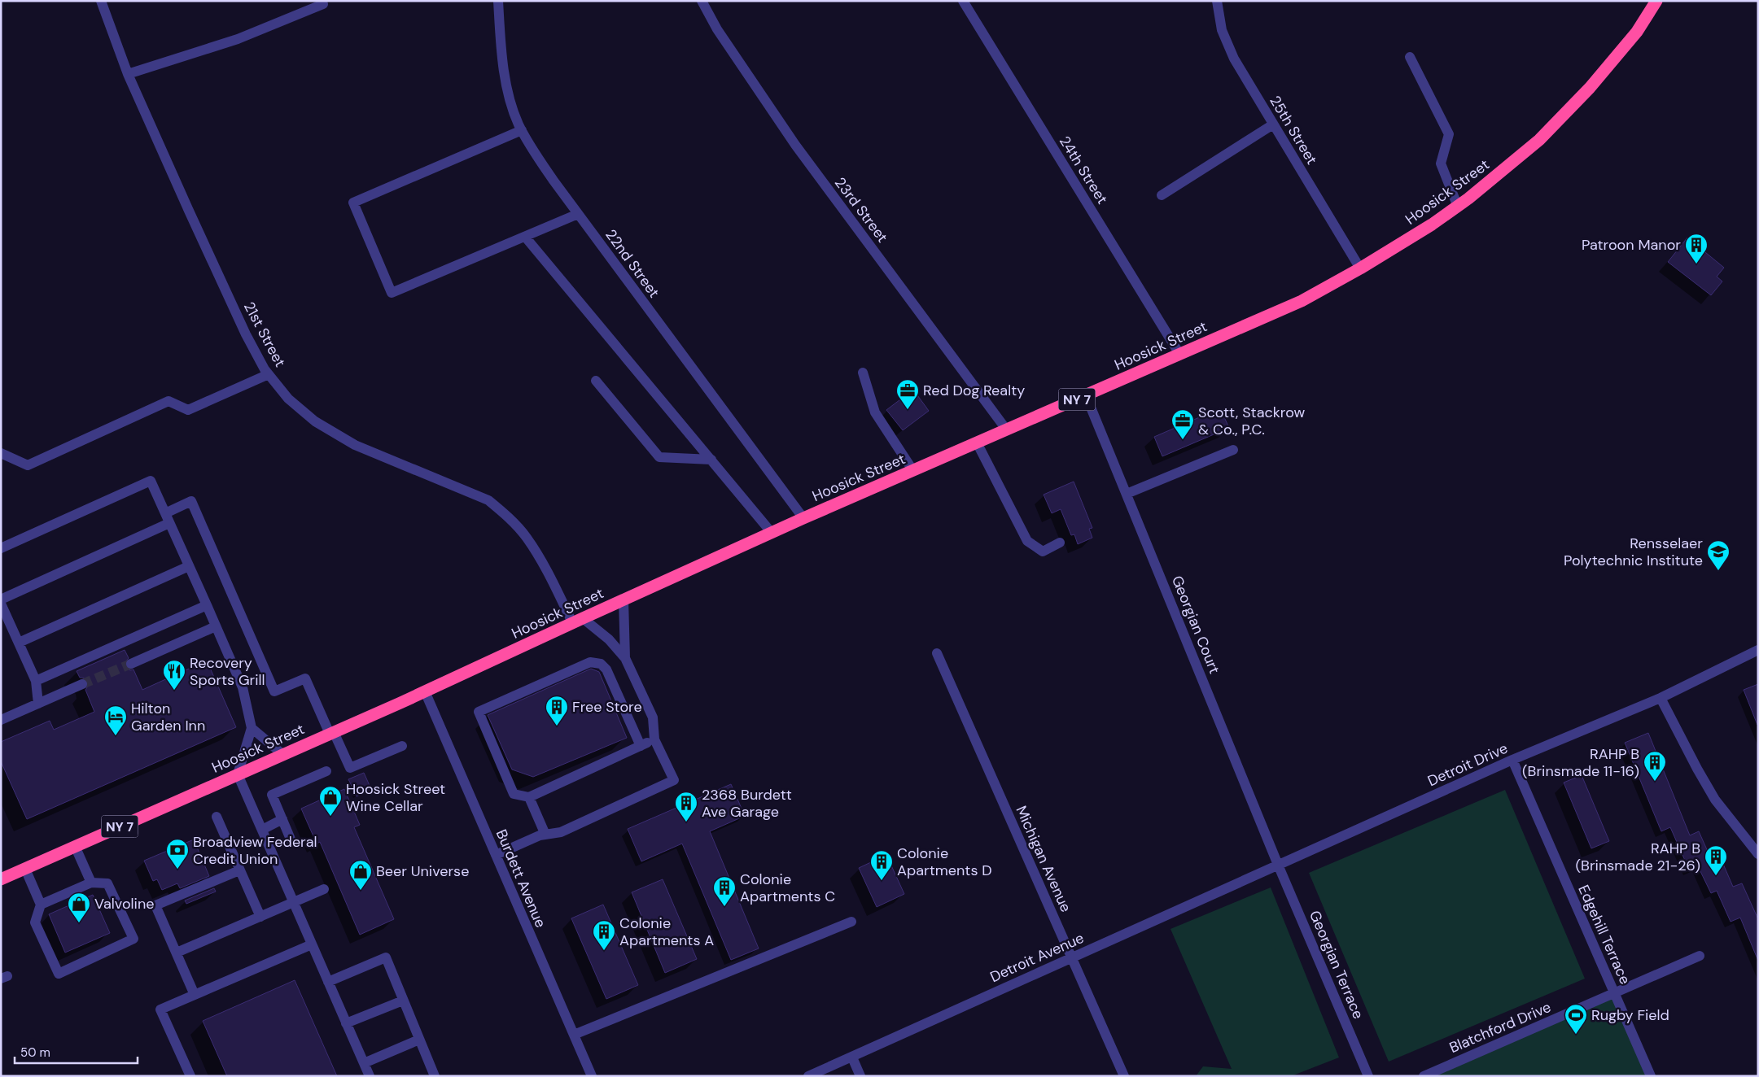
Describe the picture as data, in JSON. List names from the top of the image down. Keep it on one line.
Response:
{"streets":{"highway":["Hoosick Street","NY 7"],"street":["25th Street","24th Street","23rd Street","22nd Street","21st Street","Georgian Court","Detroit Drive","Michigan Avenue","Burdett Avenue","Edgehill Terrace","Detroit Avenue","Georgian Terrace","Blatchford Drive"]},"crossings":[["25th Street","Hoosick Street"],["24th Street","Hoosick Street"],["Hoosick Street","23rd Street"],["Hoosick Street","22nd Street"],["Hoosick Street","21st Street"],["Hoosick Street","Georgian Court"],["Hoosick Street","Burdett Avenue"],["Georgian Court","Detroit Drive"],["Georgian Court","Detroit Avenue"],["Georgian Court","Georgian Terrace"],["Detroit Drive","Edgehill Terrace"],["Detroit Drive","Detroit Avenue"],["Detroit Drive","Georgian Terrace"],["Michigan Avenue","Detroit Avenue"],["Edgehill Terrace","Blatchford Drive"],["Detroit Avenue","Georgian Terrace"]],"places":{"building":["Patroon Manor","Free Store","RAHP B (Brinsmade 11-16)","2368 Burdett Ave Garage","RAHP B (Brinsmade 21-26)","Colonie Apartments D","Colonie Apartments C","Colonie Apartments A"],"office":["Red Dog Realty","Scott, Stackrow & Co., P.C."],"school or university":["Rensselaer Polytechnic Institute"],"restaurant":["Recovery Sports Grill"],"hotel":["Hilton Garden Inn"],"shop":["Hoosick Street Wine Cellar","Beer Universe","Valvoline"],"bank":["Broadview Federal Credit Union"],"sports":["Rugby Field"]},"scale_bar":"50 m"}
